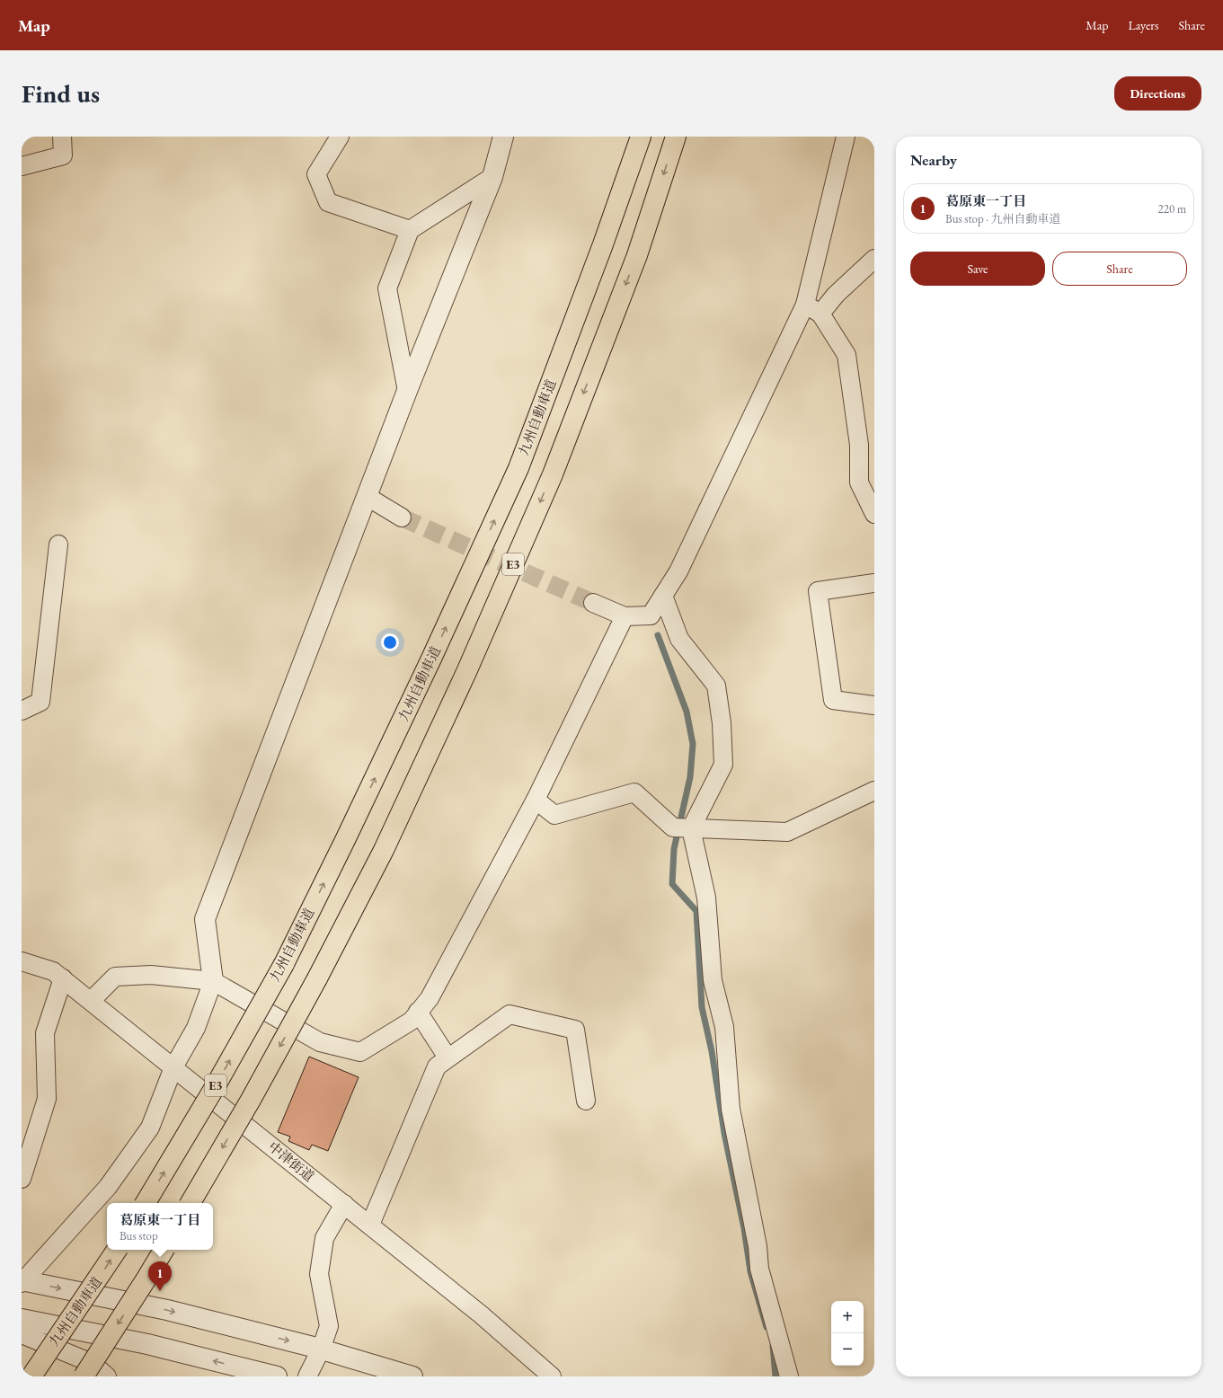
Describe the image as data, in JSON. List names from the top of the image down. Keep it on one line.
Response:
{"streets":{"highway":["九州自動車道","E3"],"street":["中津街道"]},"page":{"header":"Map","nav":["Map","Layers","Share"],"buttons":["Directions",["Save","Share"]],"title":"Find us","heading":"Nearby","list":[{"mark":"1","name":"葛原東一丁目","note":"Bus stop · 九州自動車道","value":"220 m"}],"popup":["葛原東一丁目","Bus stop"],"pins":"1","map_buttons":["+","−"]}}
